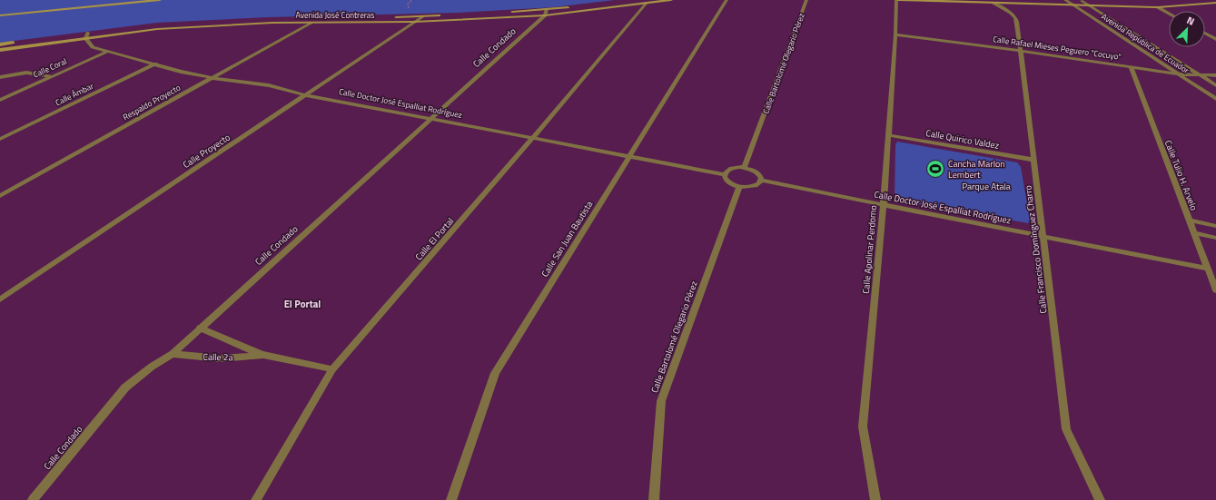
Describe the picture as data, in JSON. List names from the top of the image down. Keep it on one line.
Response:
{"streets":{"main road":["Avenida José Contreras"],"street":["Avenida República de Ecuador","Calle Condado","Calle Rafael Mieses Peguero \"Cocuyo\"","Calle Bartolomé Olegario Pérez","Calle Coral","Calle Ámbar","Respaldo Proyecto","Calle Doctor José Espalliat Rodríguez","Calle Quirico Valdez","Calle Proyecto","Calle Tulio H. Arvelo","Calle El Portal","Calle San Juan Bautista","Calle Apolinar Perdomo","Calle Francisco Domínguez Charro","Calle 2a"]},"crossings":[["Avenida José Contreras","Calle Condado"],["Avenida José Contreras","Respaldo Proyecto"],["Avenida José Contreras","Calle Doctor José Espalliat Rodríguez"],["Avenida José Contreras","Calle Proyecto"],["Avenida José Contreras","Calle El Portal"],["Avenida República de Ecuador","Calle Rafael Mieses Peguero \"Cocuyo\""],["Calle Condado","Calle Doctor José Espalliat Rodríguez"],["Calle Condado","Calle 2a"],["Calle Rafael Mieses Peguero \"Cocuyo\"","Calle Tulio H. Arvelo"],["Calle Rafael Mieses Peguero \"Cocuyo\"","Calle Apolinar Perdomo"],["Calle Rafael Mieses Peguero \"Cocuyo\"","Calle Francisco Domínguez Charro"],["Calle Coral","Calle Doctor José Espalliat Rodríguez"],["Calle Ámbar","Calle Doctor José Espalliat Rodríguez"],["Respaldo Proyecto","Calle Doctor José Espalliat Rodríguez"],["Calle Doctor José Espalliat Rodríguez","Calle Proyecto"],["Calle Doctor José Espalliat Rodríguez","Calle Tulio H. Arvelo"],["Calle Doctor José Espalliat Rodríguez","Calle El Portal"],["Calle Doctor José Espalliat Rodríguez","Calle San Juan Bautista"],["Calle Doctor José Espalliat Rodríguez","Calle Apolinar Perdomo"],["Calle Doctor José Espalliat Rodríguez","Calle Francisco Domínguez Charro"],["Calle Quirico Valdez","Calle Apolinar Perdomo"],["Calle Quirico Valdez","Calle Francisco Domínguez Charro"],["Calle El Portal","Calle 2a"]],"districts":["El Portal"],"parks":["Parque Atala"],"places":{"sports":["Cancha Marlon Lembert"]},"north":"top right"}
